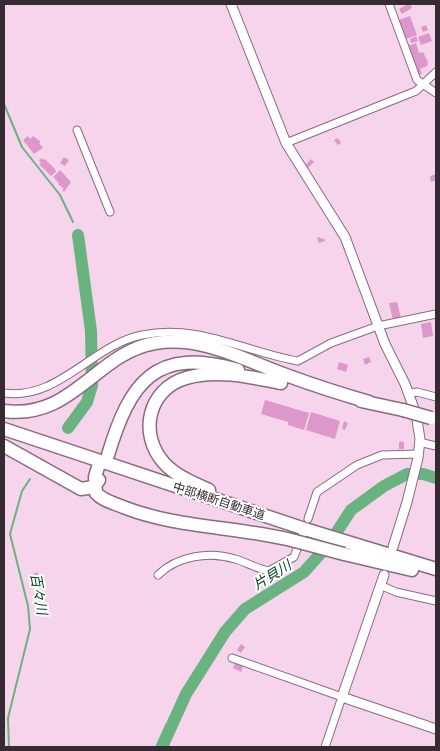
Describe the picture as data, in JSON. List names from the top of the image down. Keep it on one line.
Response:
{"streets":{"highway":["中部横断自動車道"]},"water":["片貝川","百々川"]}
